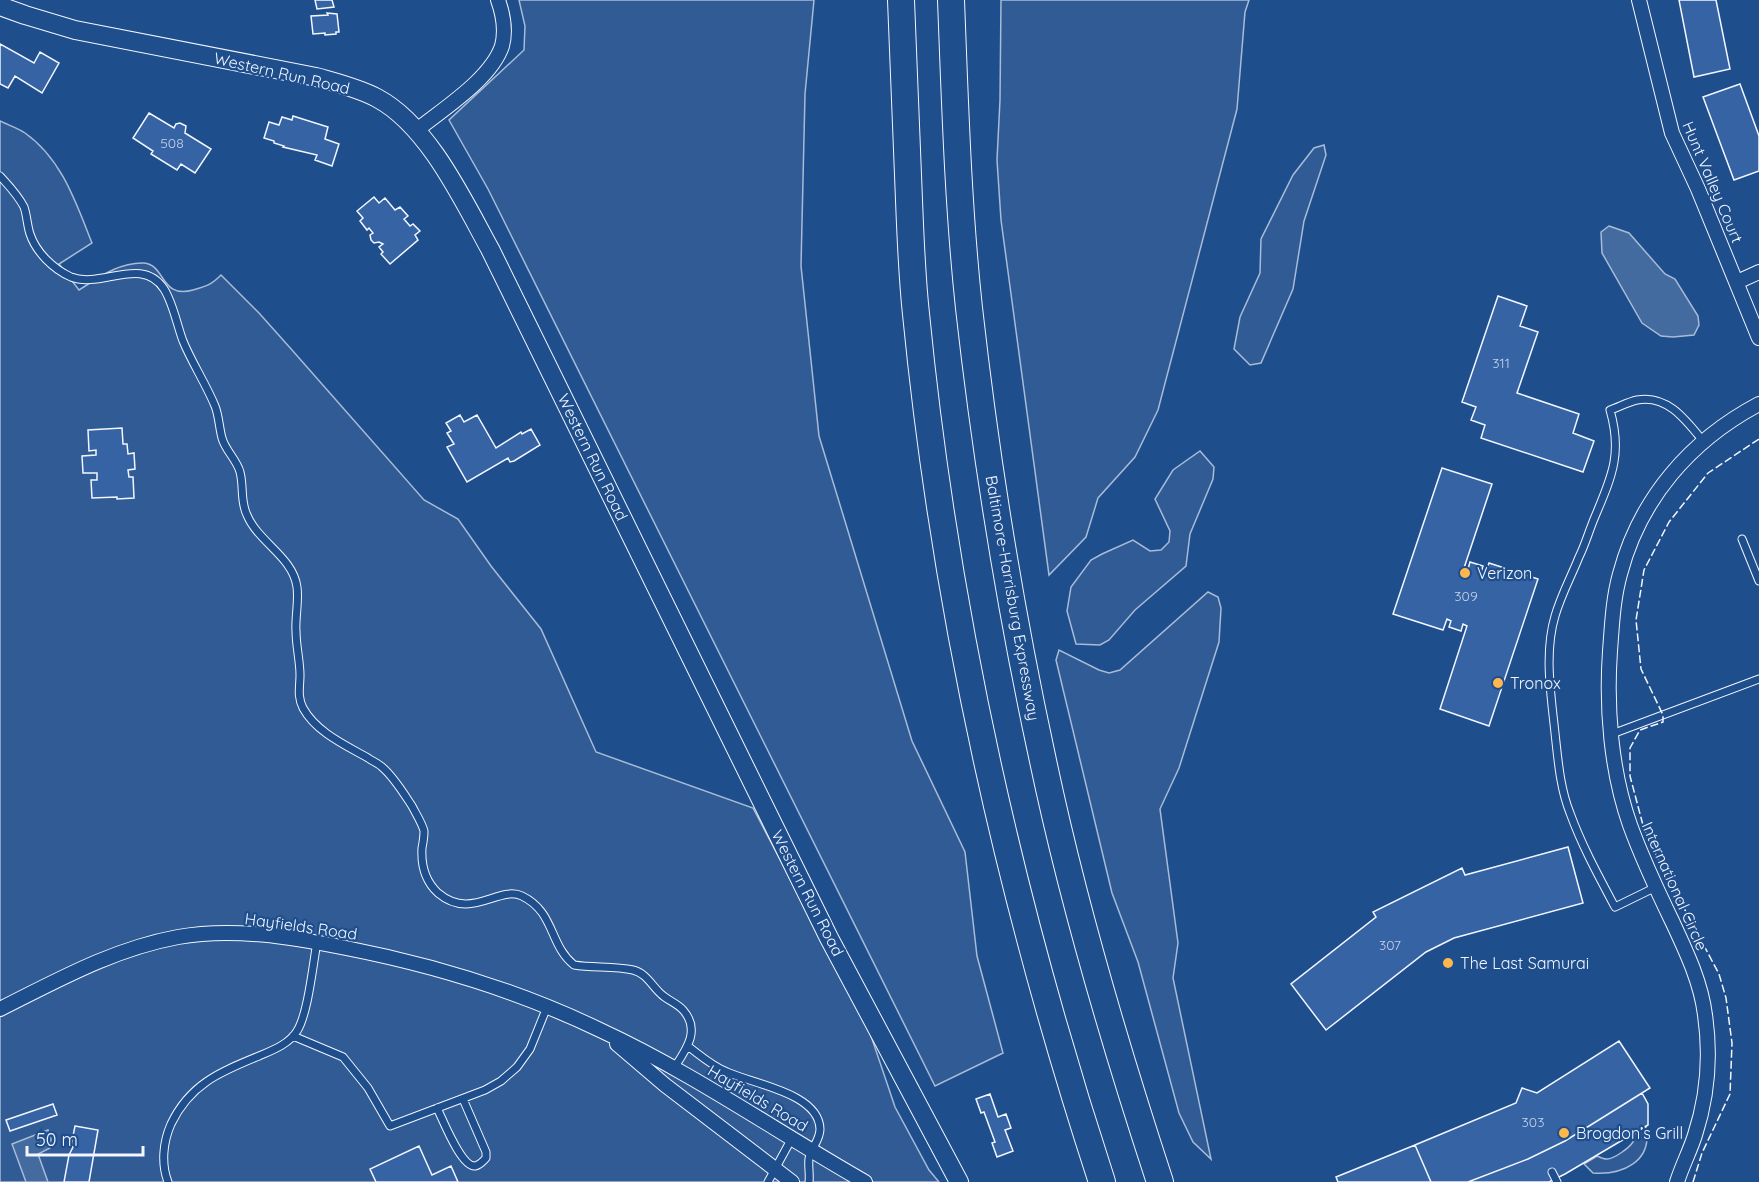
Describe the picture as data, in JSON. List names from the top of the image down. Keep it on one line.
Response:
{"streets":{"highway":["Baltimore-Harrisburg Expressway"],"street":["Western Run Road","Hunt Valley Court","International Circle","Hayfields Road"]},"places":["Verizon","Tronox","The Last Samurai","Brogdon’s Grill"],"house_numbers":["508","311","309","307","303"],"scale_bar":"50 m"}
